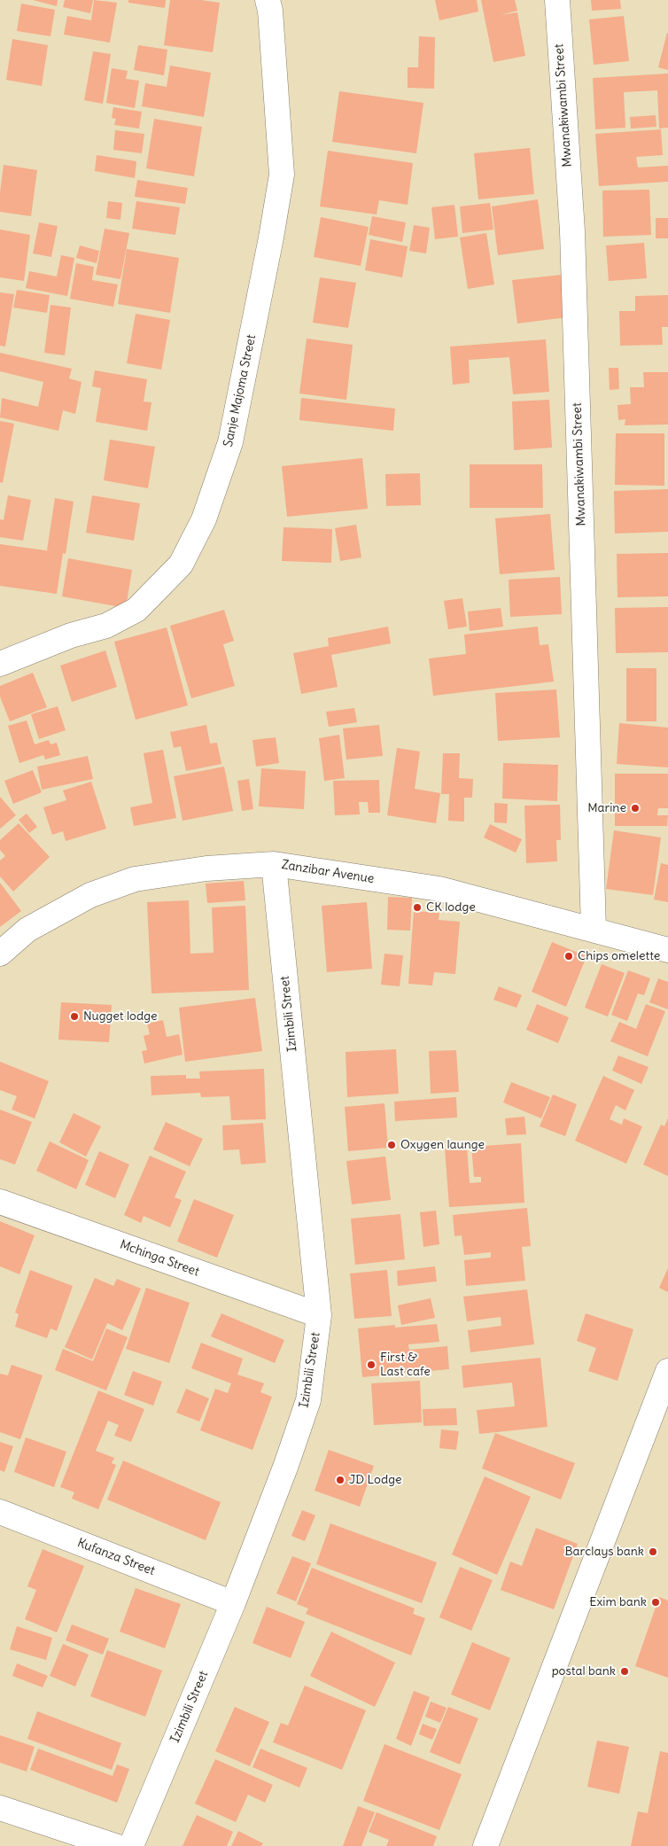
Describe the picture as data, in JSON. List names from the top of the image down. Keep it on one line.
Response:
{"streets":{"street":["Mwanakiwambi Street","Sanje Majoma Street","Zanzibar Avenue","Izimbili Street","Mchinga Street","Kufanza Street"]},"crossings":[["Mwanakiwambi Street","Zanzibar Avenue"],["Zanzibar Avenue","Izimbili Street"],["Izimbili Street","Mchinga Street"],["Izimbili Street","Kufanza Street"]],"places":["Marine","CK lodge","Chips omelette","Nugget lodge","Oxygen launge","First & Last cafe","JD Lodge","Barclays bank","Exim bank","postal bank"]}
